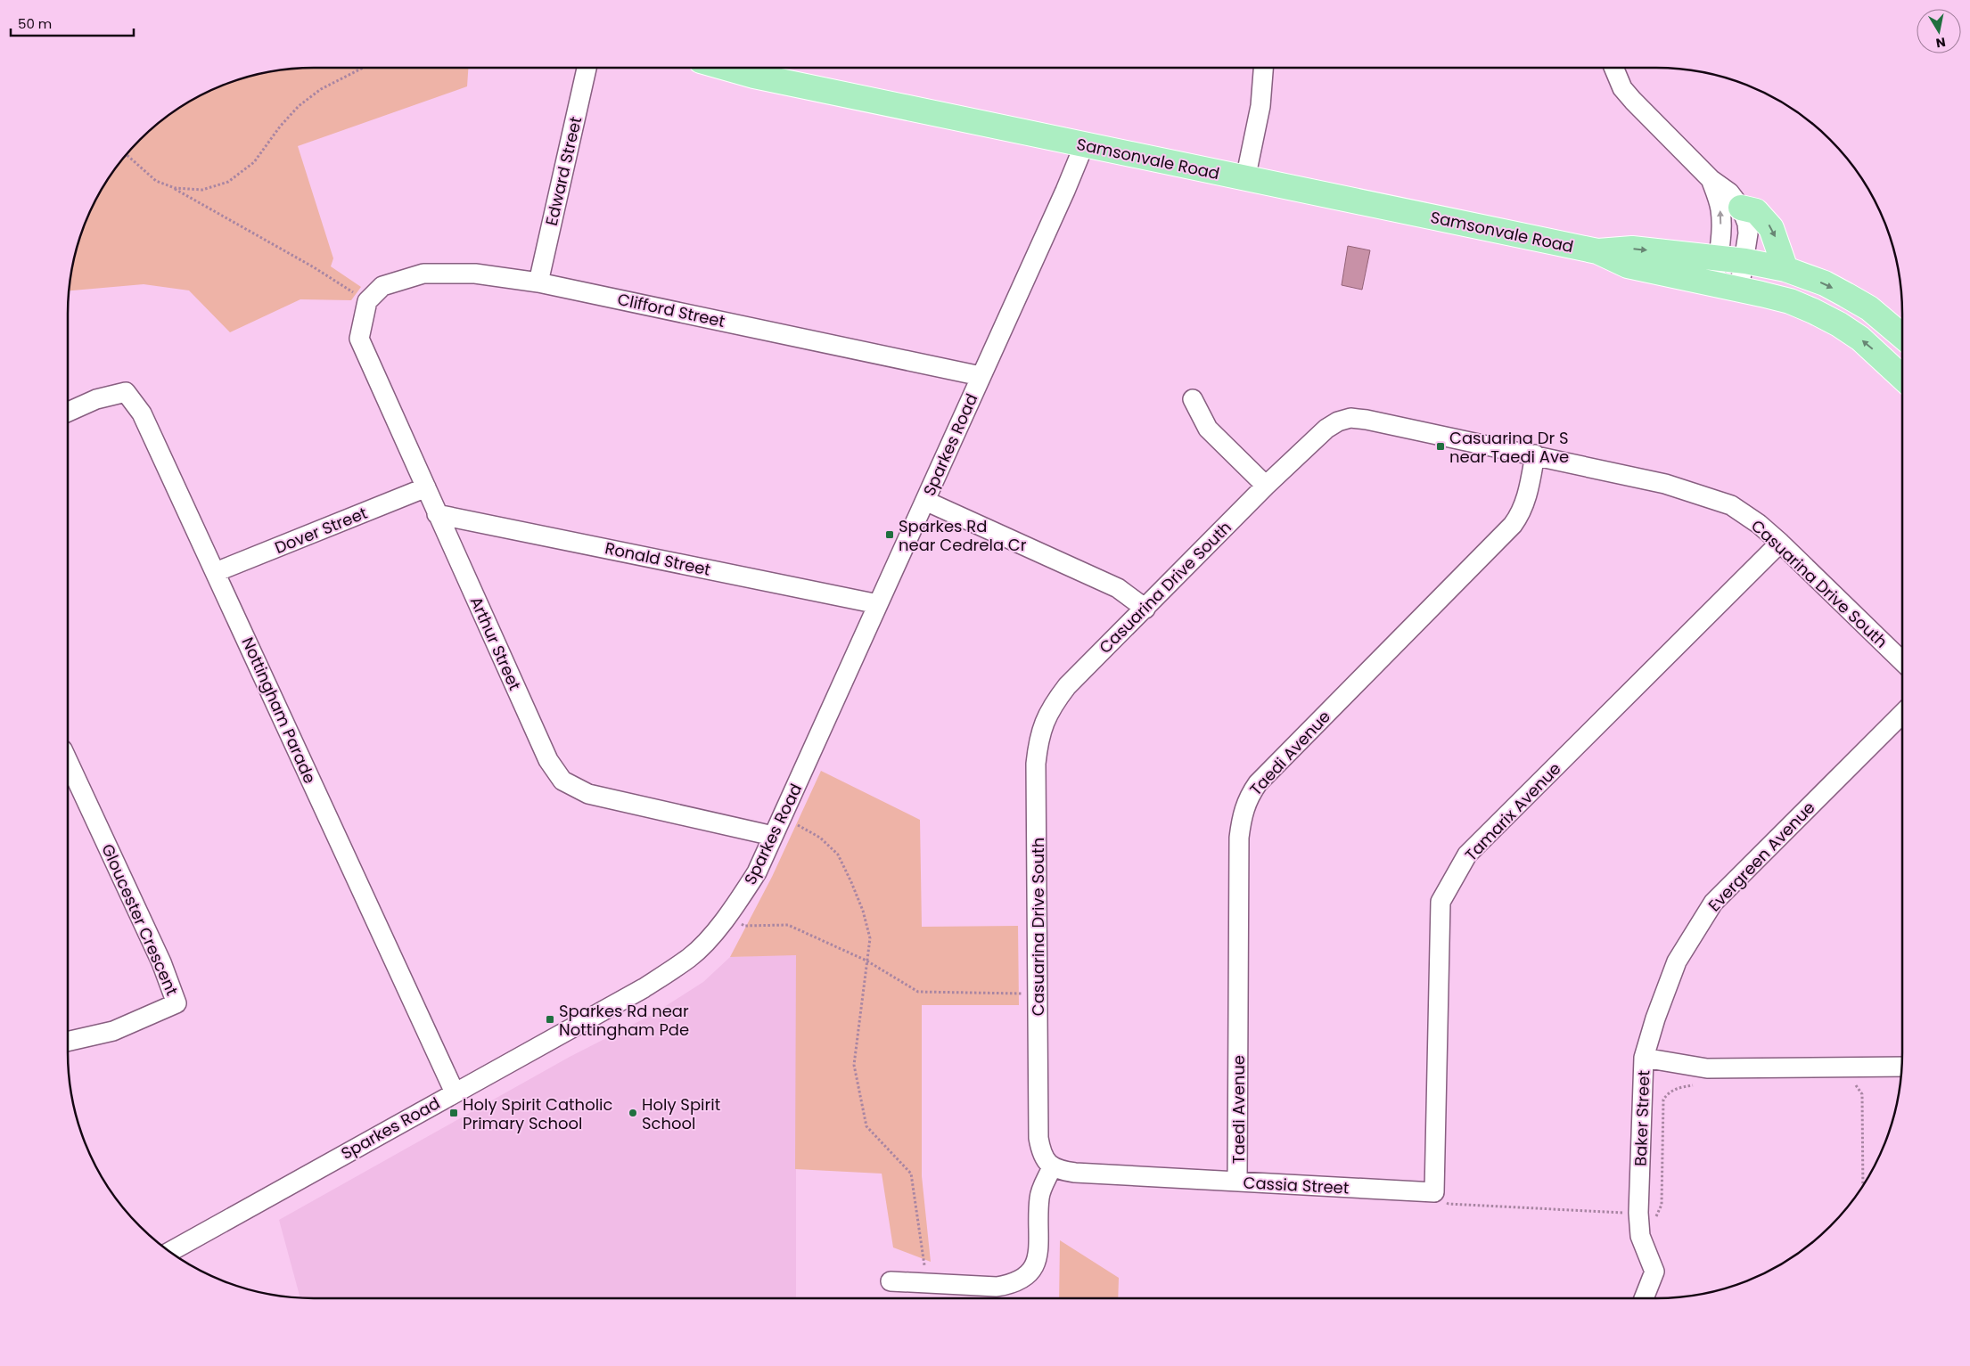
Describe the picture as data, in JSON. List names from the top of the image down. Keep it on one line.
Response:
{"streets":{"main road":["Samsonvale Road"],"street":["Edward Street","Clifford Street","Sparkes Road","Dover Street","Ronald Street","Casuarina Drive South","Arthur Street","Nottingham Parade","Taedi Avenue","Tamarix Avenue","Evergreen Avenue","Gloucester Crescent","Baker Street","Cassia Street"]},"crossings":[["Samsonvale Road","Sparkes Road"],["Edward Street","Clifford Street"],["Clifford Street","Sparkes Road"],["Clifford Street","Arthur Street"],["Sparkes Road","Ronald Street"],["Sparkes Road","Arthur Street"],["Sparkes Road","Nottingham Parade"],["Dover Street","Arthur Street"],["Dover Street","Nottingham Parade"],["Ronald Street","Arthur Street"],["Casuarina Drive South","Taedi Avenue"],["Casuarina Drive South","Tamarix Avenue"],["Casuarina Drive South","Cassia Street"],["Taedi Avenue","Cassia Street"],["Tamarix Avenue","Cassia Street"],["Evergreen Avenue","Baker Street"]],"places":{"transit":["Casuarina Dr S near Taedi Ave","Sparkes Rd near Cedrela Cr","Sparkes Rd near Nottingham Pde","Holy Spirit Catholic Primary School"],"other":["Holy Spirit School"]},"scale_bar":"50 m","north":"bottom"}
